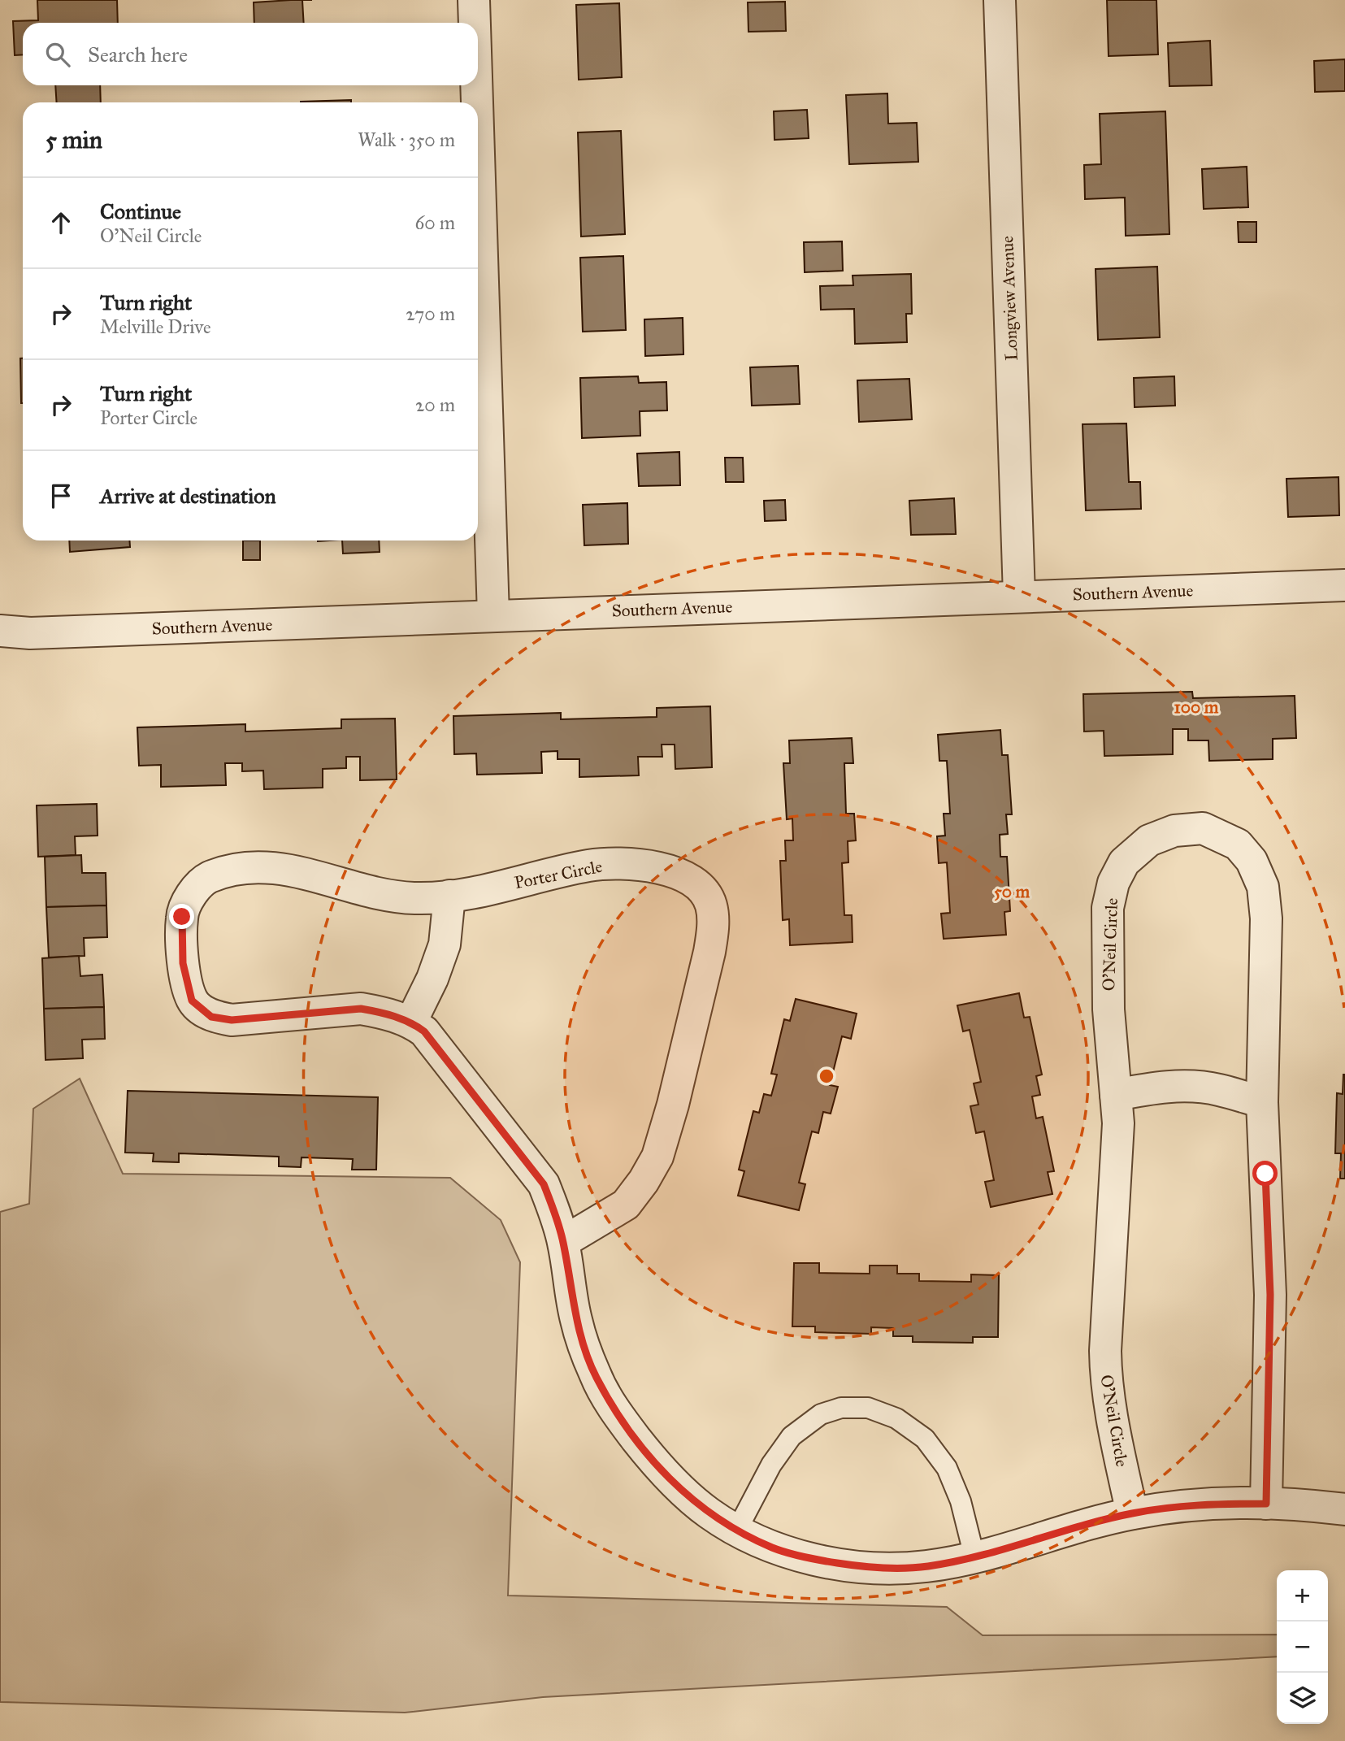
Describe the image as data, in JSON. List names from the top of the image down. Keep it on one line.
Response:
{"streets":{"street":["Longview Avenue","Southern Avenue","Porter Circle","O'Neil Circle"]},"crossings":[["Longview Avenue","Southern Avenue"]],"page":{"search":"Search here","heading":["5 min","Walk · 350 m"],"list":[["Continue","O'Neil Circle","60 m"],["Turn right","Melville Drive","270 m"],["Turn right","Porter Circle","20 m"],"Arrive at destination"],"map_buttons":["+","−"]},"rings":["100 m","50 m"]}
